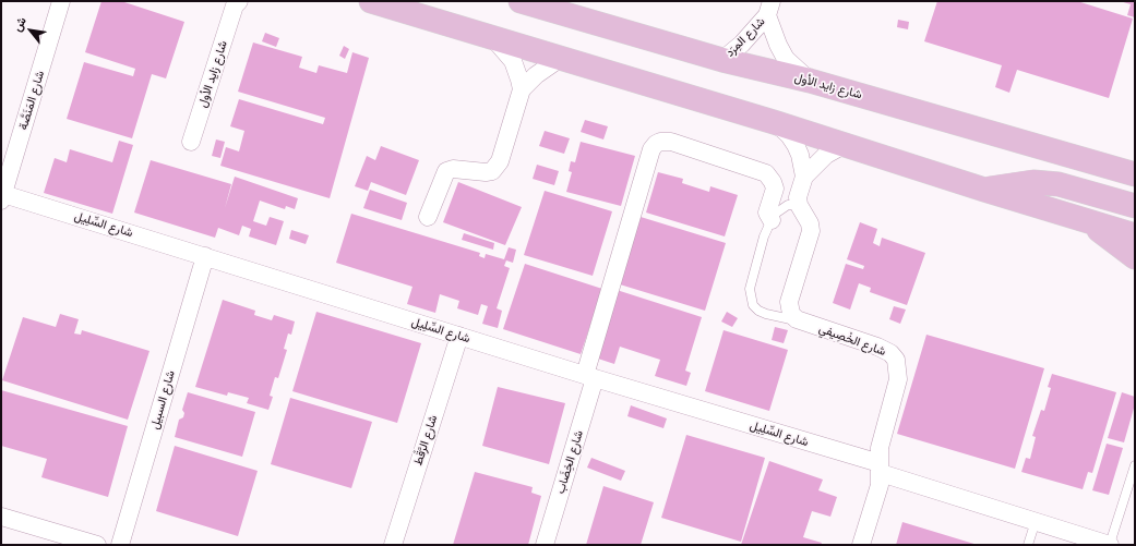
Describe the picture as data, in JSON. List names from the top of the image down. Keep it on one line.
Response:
{"streets":{"main road":["شارع زايد الأول"],"street":["شارع المِرَد","شارع المَنَصَّة","شارع السِّلِيل","شارع الخْصِيفي","شارع السبيل","شارع الرَّقْط","شارع الخِضَاب"]},"crossings":[["شارع المِرَد","شارع زايد الأول"],["شارع المَنَصَّة","شارع السِّلِيل"],["شارع السِّلِيل","شارع الخْصِيفي"],["شارع السِّلِيل","شارع السبيل"],["شارع السِّلِيل","شارع الرَّقْط"],["شارع السِّلِيل","شارع الخِضَاب"]],"north":"top left"}
